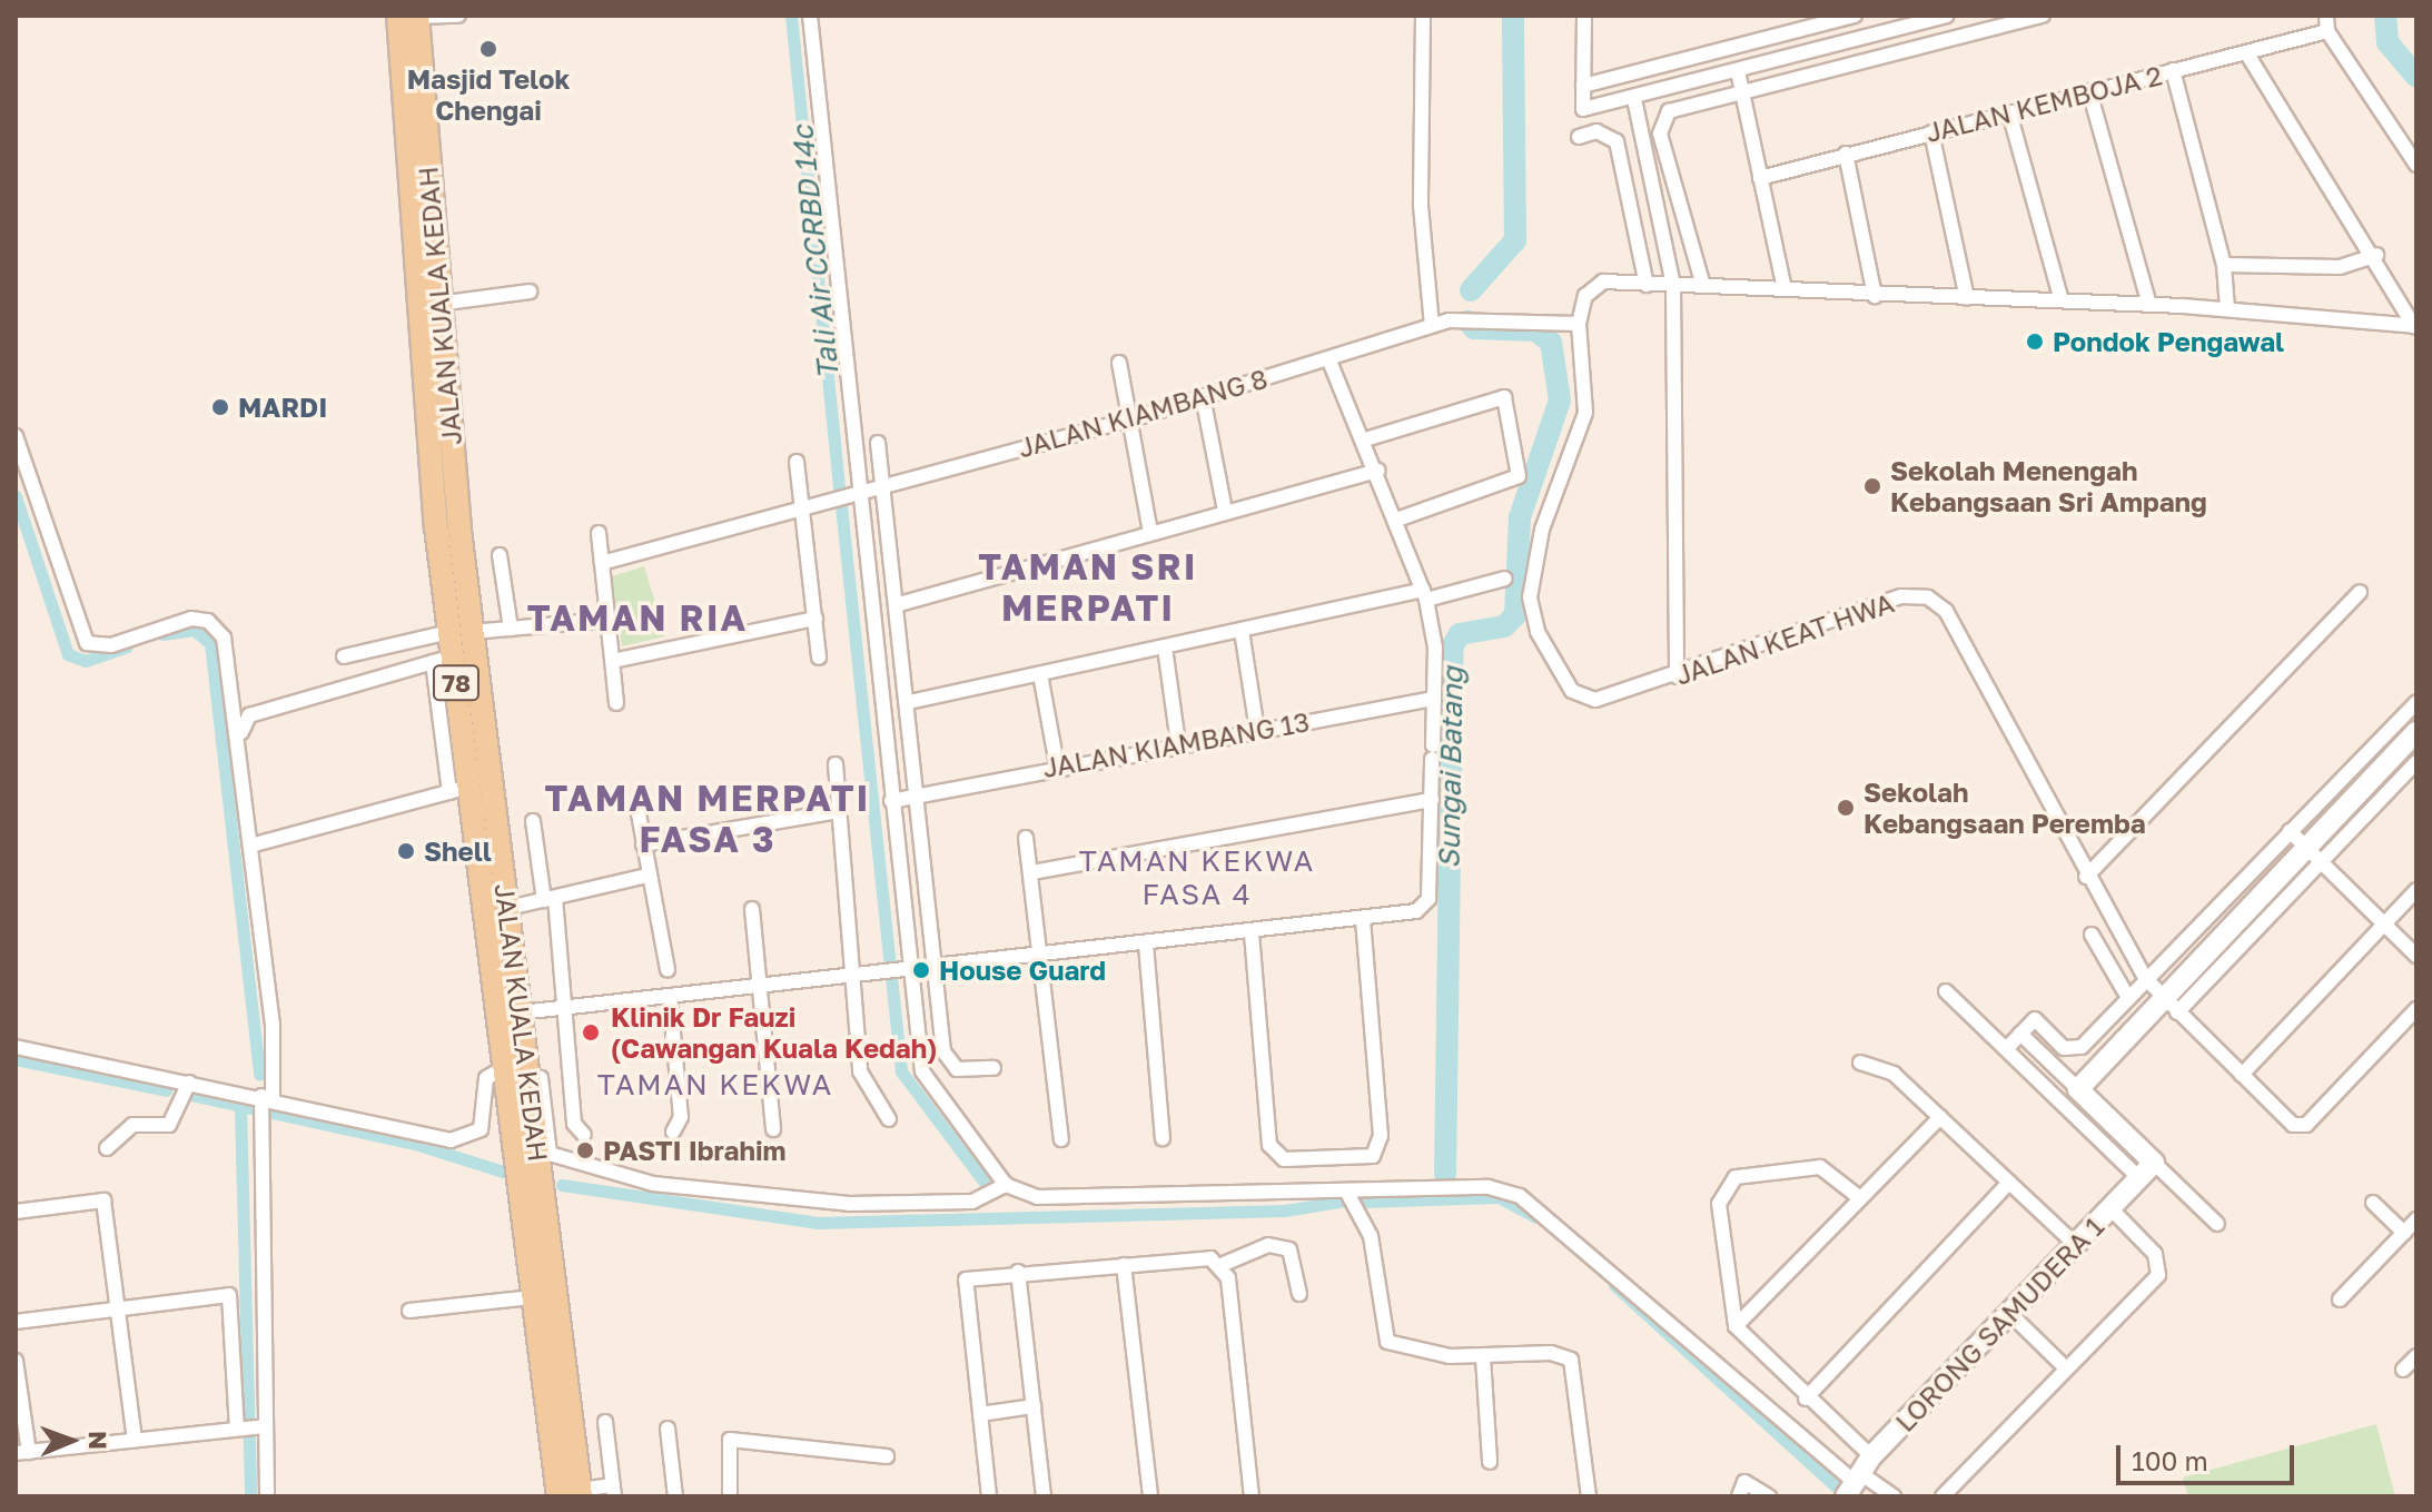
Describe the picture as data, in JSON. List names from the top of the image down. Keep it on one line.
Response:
{"streets":{"main road":["JALAN KUALA KEDAH","78"],"street":["JALAN KEMBOJA 2","JALAN KIAMBANG 8","JALAN KEAT HWA","JALAN KIAMBANG 13","LORONG SAMUDERA 1"]},"crossings":[["JALAN KIAMBANG 8","JALAN KEAT HWA"]],"districts":["TAMAN SRI MERPATI","TAMAN RIA","TAMAN MERPATI FASA 3","TAMAN KEKWA FASA 4","TAMAN KEKWA"],"water":["Tali Air CCRBD 14c","Sungai Batang"],"places":["Masjid Telok Chengai","Pondok Pengawal","MARDI","Sekolah Menengah Kebangsaan Sri Ampang","Sekolah Kebangsaan Peremba","Shell","House Guard","Klinik Dr Fauzi (Cawangan Kuala Kedah)","PASTI Ibrahim"],"scale_bar":"100 m","north":"right"}
